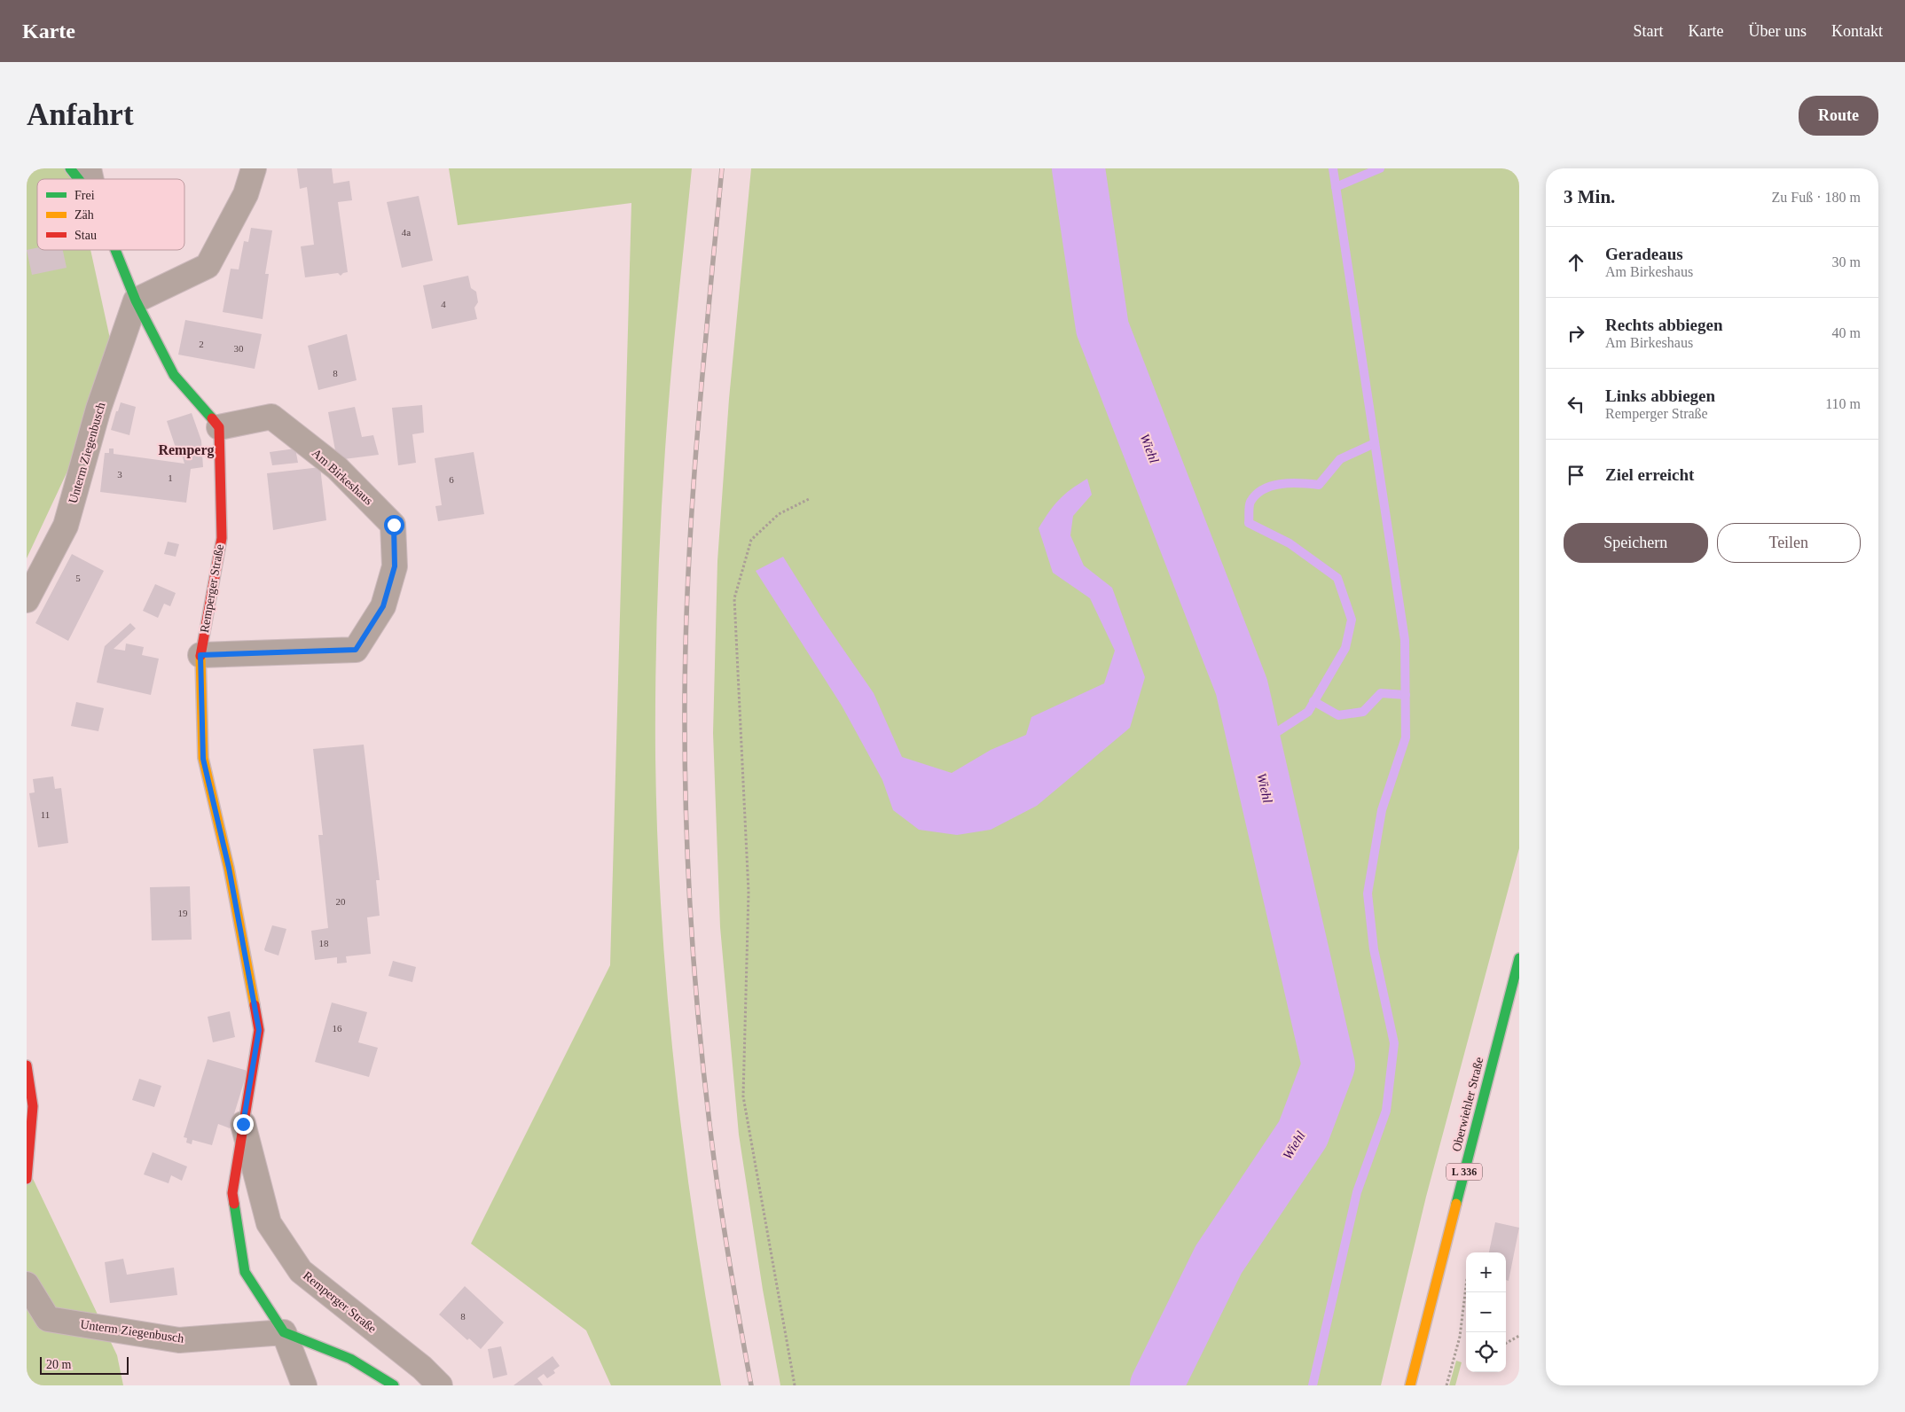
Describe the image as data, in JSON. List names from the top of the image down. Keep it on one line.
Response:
{"streets":{"street":["Unterm Ziegenbusch","Am Birkeshaus","Remperger Straße","Oberwiehler Straße","L 336"]},"crossings":[["Unterm Ziegenbusch","Remperger Straße"],["Am Birkeshaus","Remperger Straße"]],"districts":["Remperg"],"water":["Wiehl"],"house_numbers":["4a","4","2","30","8","3","1","6","5","11","20","19","18","16","8"],"legend":["Frei","Zäh","Stau"],"scale_bar":"20 m","page":{"header":"Karte","nav":["Start","Karte","Über uns","Kontakt"],"buttons":["Route",["Speichern","Teilen"]],"title":"Anfahrt","heading":["3 Min.","Zu Fuß · 180 m"],"list":[["Geradeaus","Am Birkeshaus","30 m"],["Rechts abbiegen","Am Birkeshaus","40 m"],["Links abbiegen","Remperger Straße","110 m"],"Ziel erreicht"],"map_buttons":["+","−"],"scale":"20 m"}}
